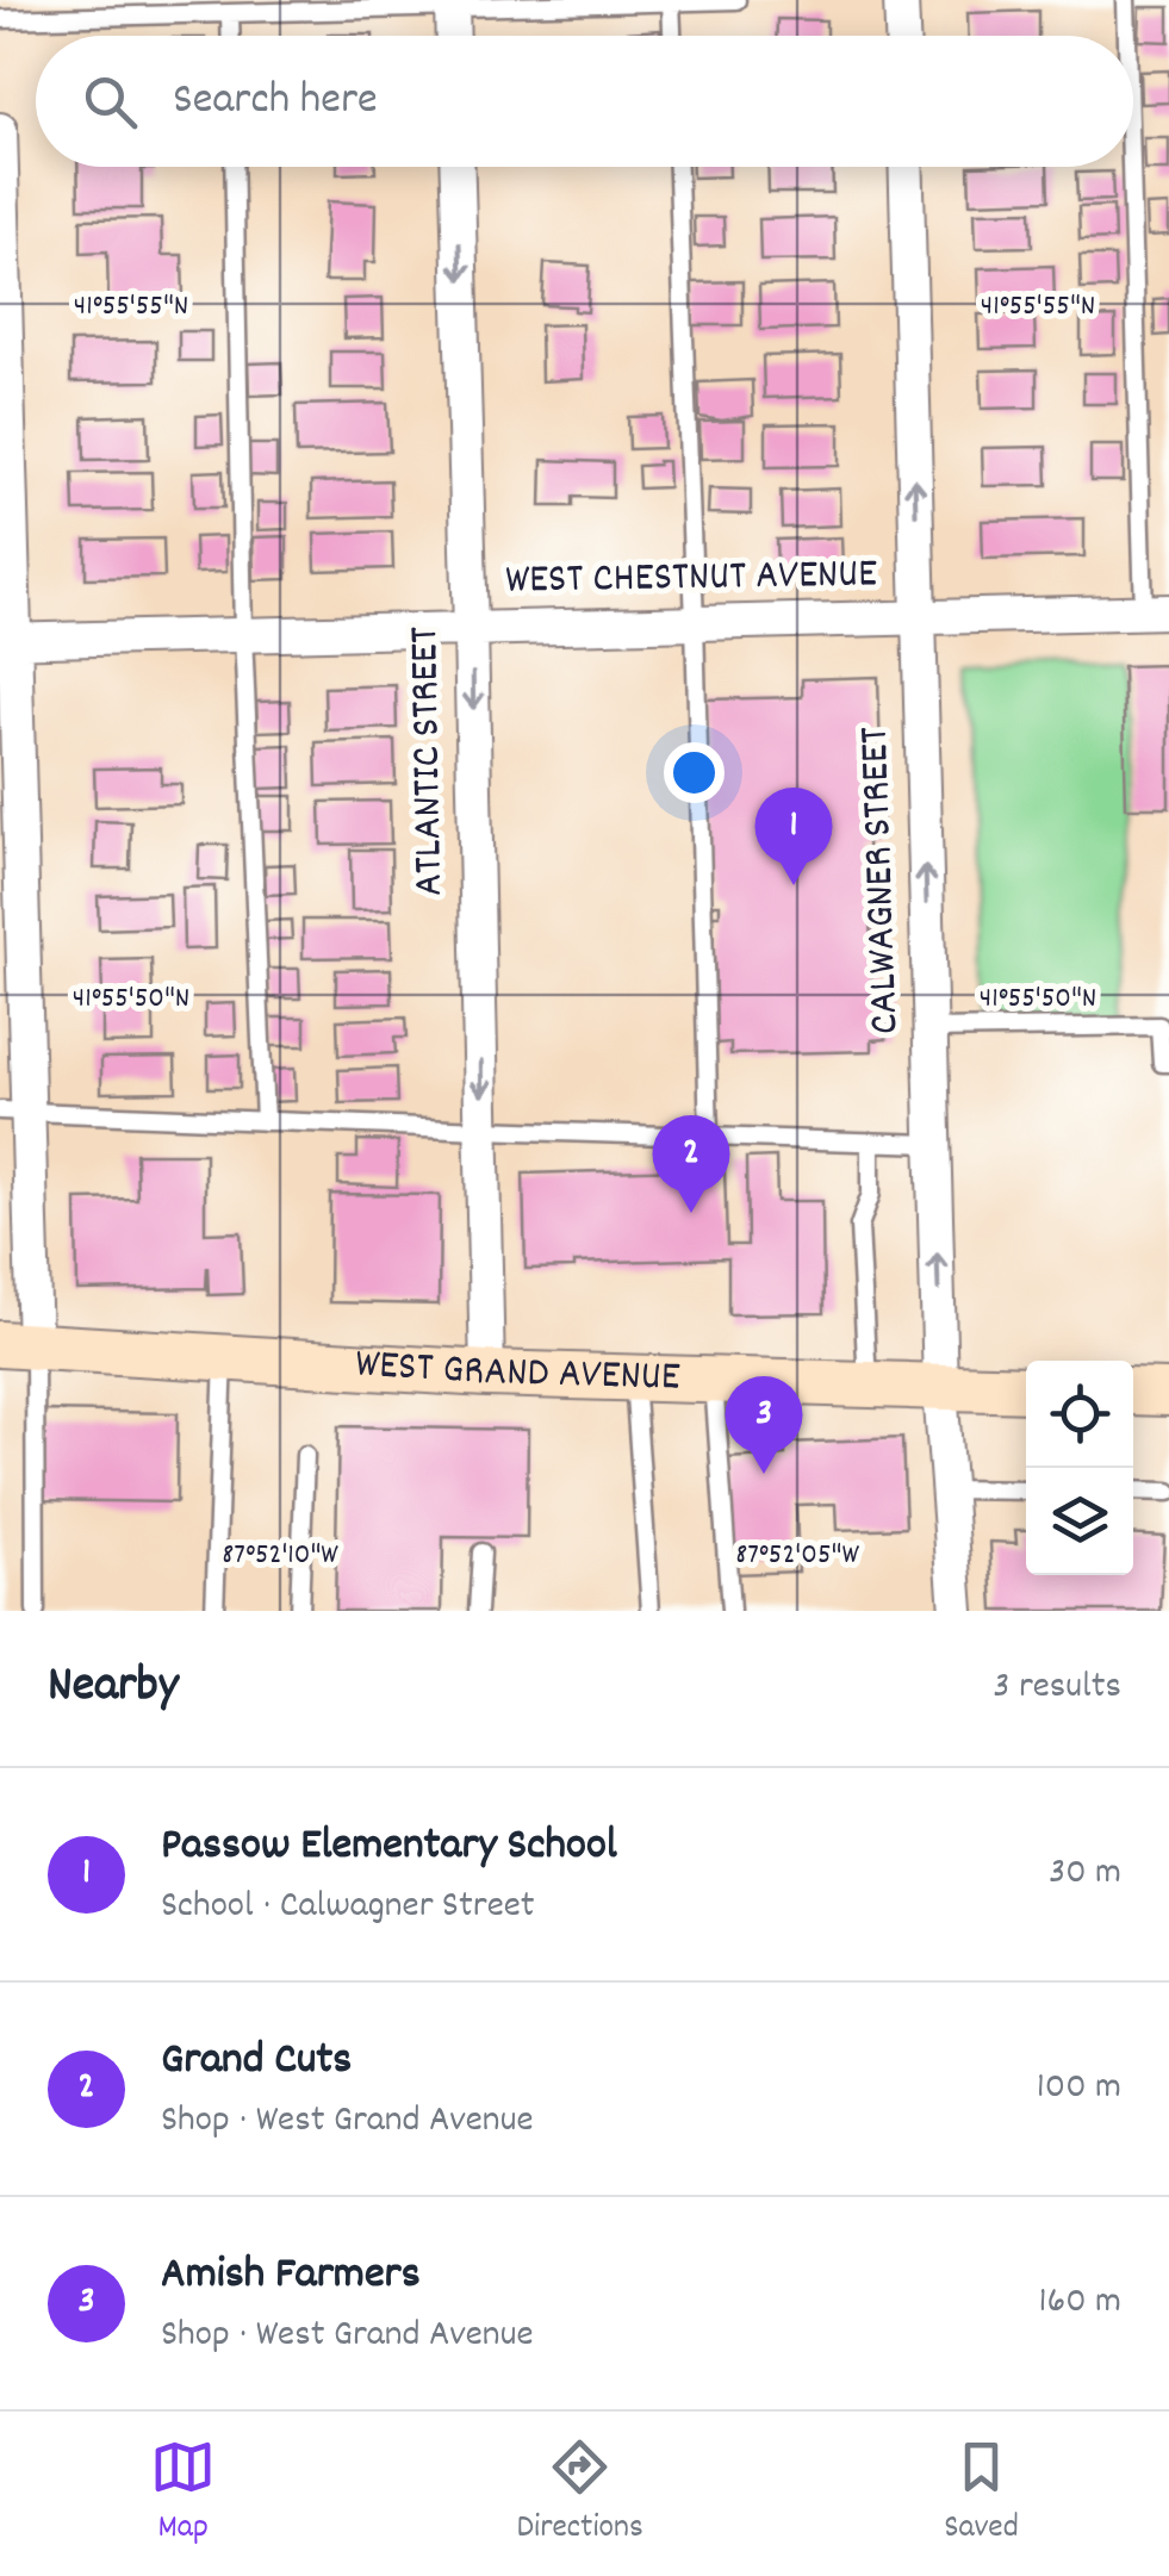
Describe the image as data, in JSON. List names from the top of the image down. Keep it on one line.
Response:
{"streets":{"main road":["WEST GRAND AVENUE"],"street":["WEST CHESTNUT AVENUE","ATLANTIC STREET","CALWAGNER STREET"]},"crossings":[["WEST CHESTNUT AVENUE","ATLANTIC STREET"],["WEST CHESTNUT AVENUE","CALWAGNER STREET"],["ATLANTIC STREET","WEST GRAND AVENUE"],["CALWAGNER STREET","WEST GRAND AVENUE"]],"one_way":["ATLANTIC STREET","CALWAGNER STREET"],"page":{"search":"Search here","pins":["1","2","3"],"heading":["Nearby","3 results"],"list":[{"mark":"1","name":"Passow Elementary School","note":"School · Calwagner Street","value":"30 m"},{"mark":"2","name":"Grand Cuts","note":"Shop · West Grand Avenue","value":"100 m"},{"mark":"3","name":"Amish Farmers","note":"Shop · West Grand Avenue","value":"160 m"}],"nav":["Map","Directions","Saved"]},"coordinates":["41°55'55\"N","41°55'50\"N","87°52'10\"W","87°52'05\"W"]}
